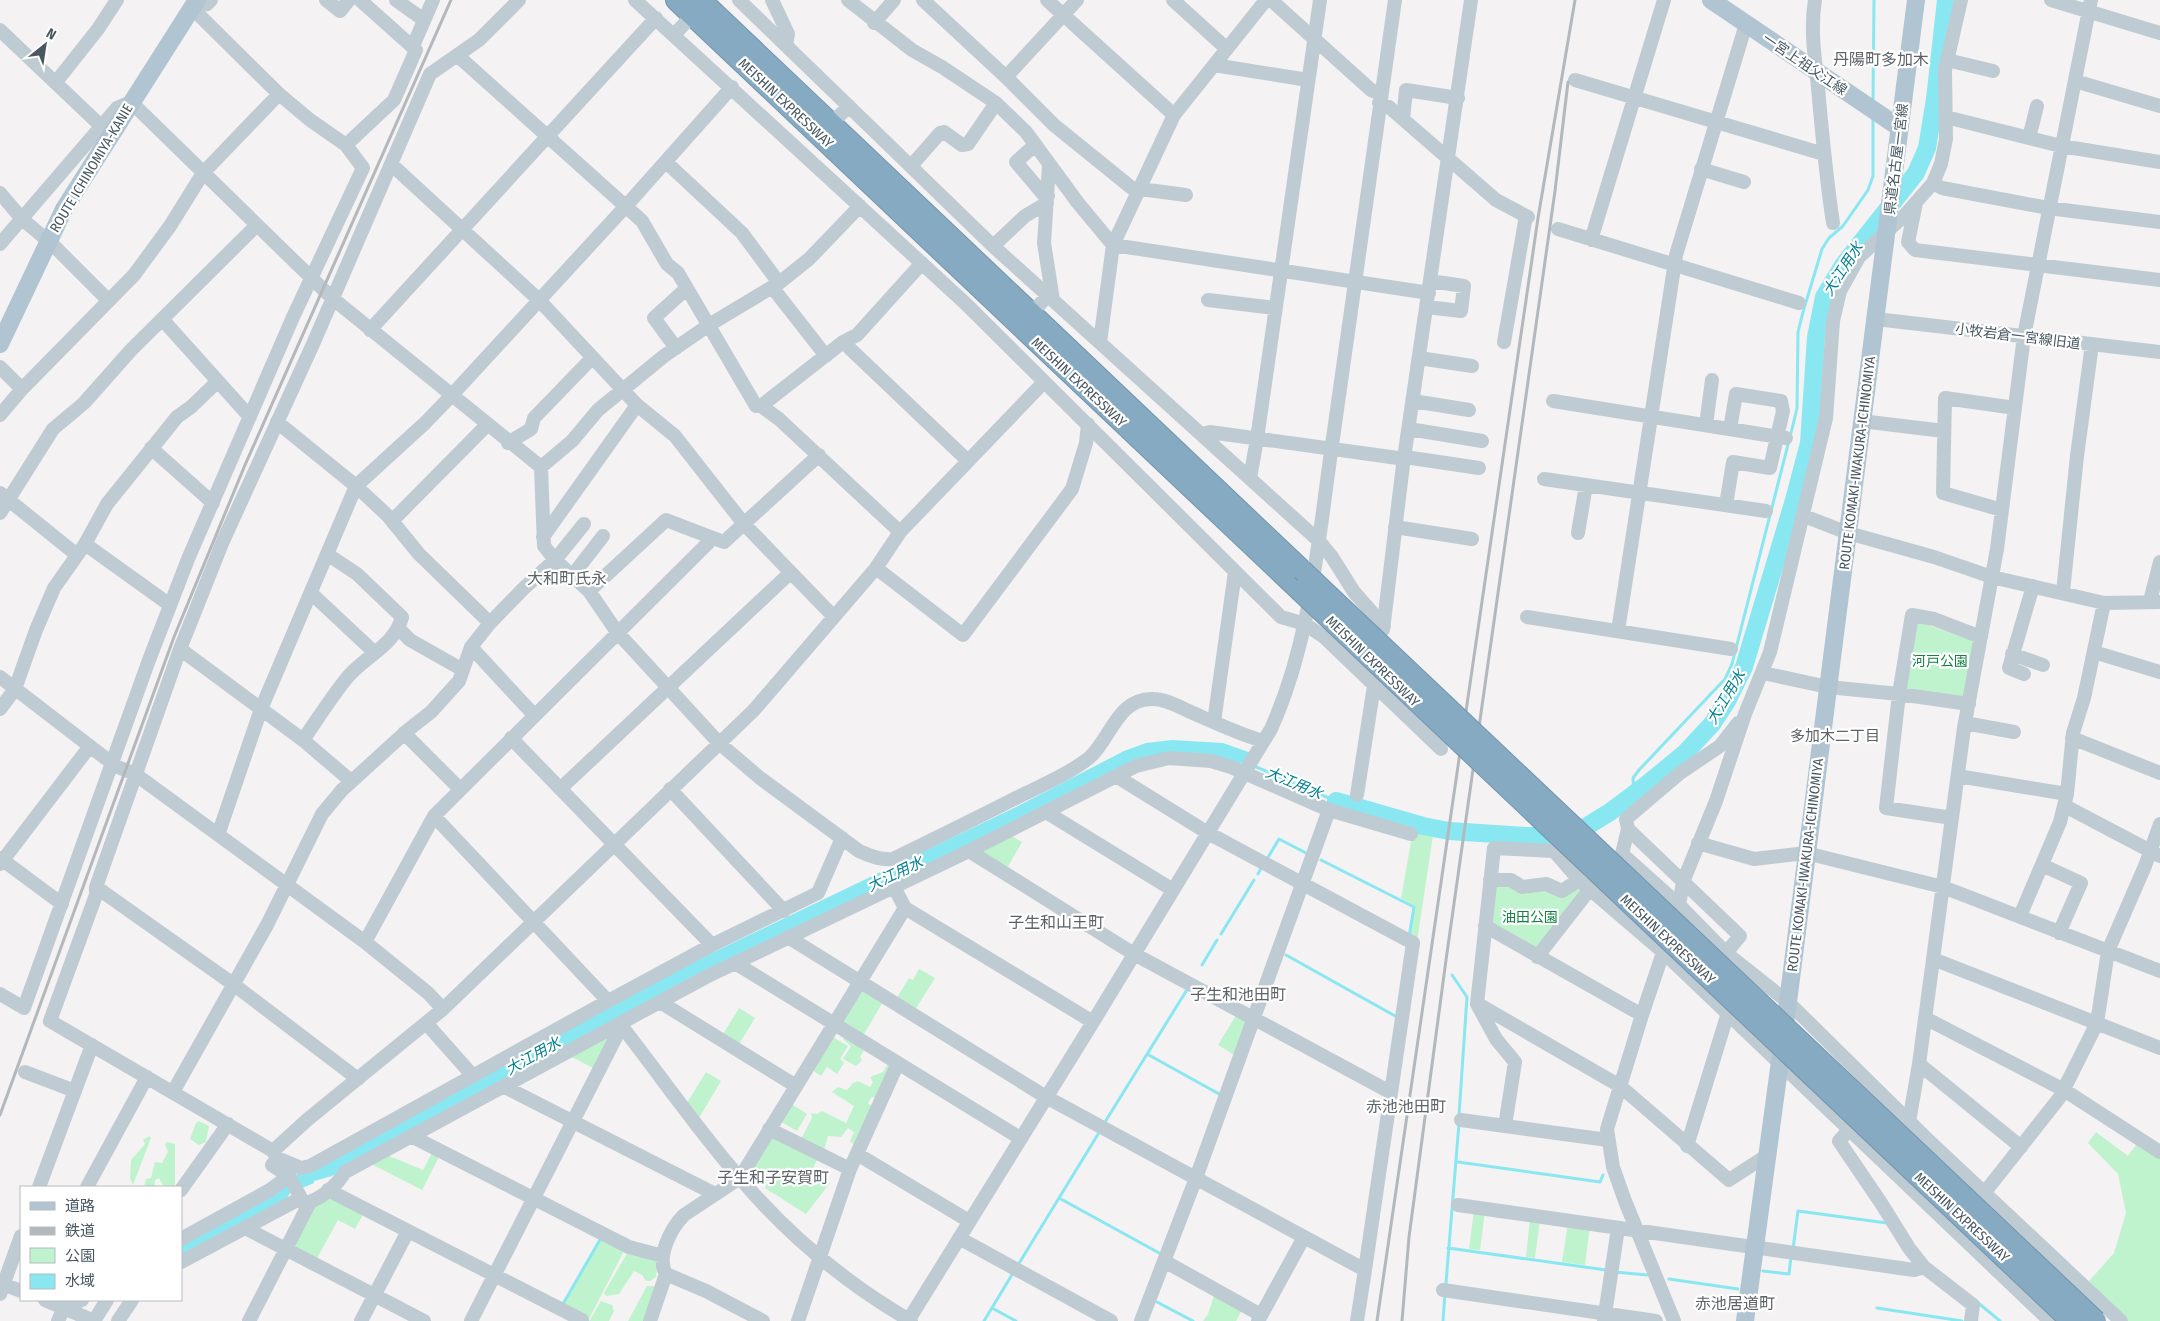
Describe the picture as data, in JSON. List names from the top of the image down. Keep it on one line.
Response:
{"streets":{"highway":["MEISHIN EXPRESSWAY"],"main road":["一宮上祖父江線","県道名古屋一宮線","ROUTE ICHINOMIYA-KANIE","ROUTE KOMAKI-IWAKURA-ICHINOMIYA"],"street":["小牧岩倉一宮線旧道"]},"crossings":[["一宮上祖父江線","県道名古屋一宮線"],["県道名古屋一宮線","小牧岩倉一宮線旧道"],["県道名古屋一宮線","ROUTE KOMAKI-IWAKURA-ICHINOMIYA"],["小牧岩倉一宮線旧道","ROUTE KOMAKI-IWAKURA-ICHINOMIYA"]],"districts":["丹陽町多加木","大和町氏永","多加木二丁目","子生和山王町","子生和池田町","赤池池田町","子生和子安賀町","赤池居道町"],"water":["大江用水"],"parks":["河戸公園","油田公園"],"legend":["道路","鉄道","公園","水域"],"north":"top right"}
